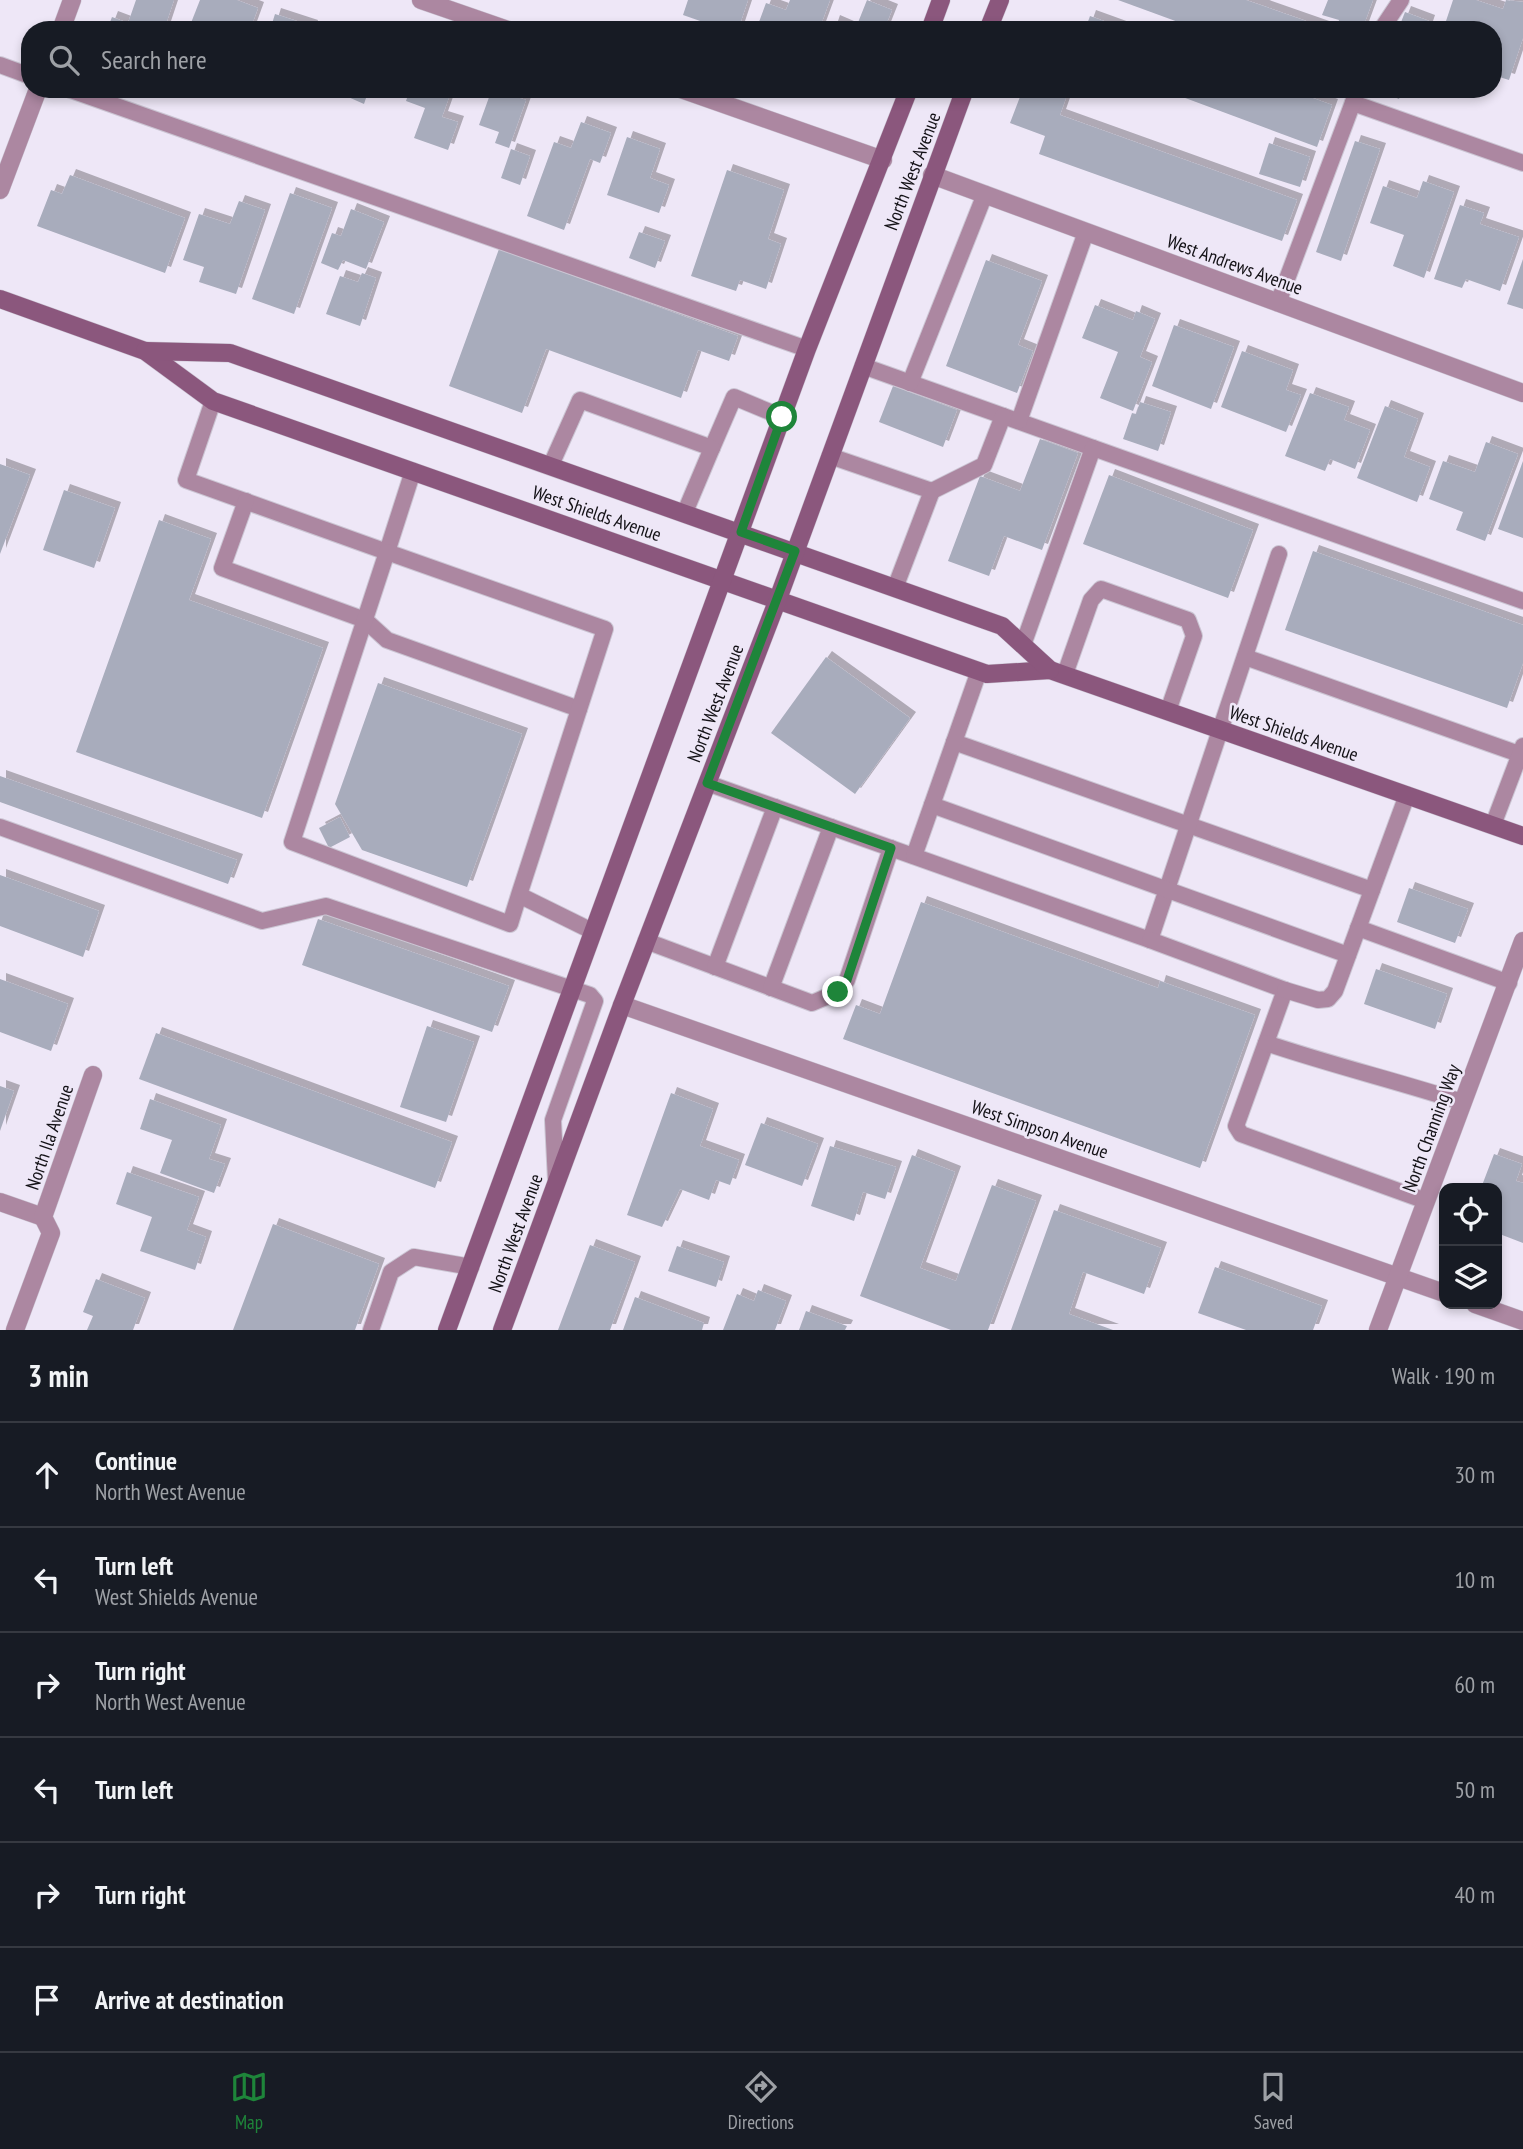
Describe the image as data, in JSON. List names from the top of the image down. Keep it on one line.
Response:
{"streets":{"main road":["North West Avenue","West Shields Avenue"],"street":["West Andrews Avenue","North Channing Way","West Simpson Avenue","North Ila Avenue"]},"crossings":[["North West Avenue","West Andrews Avenue"],["North West Avenue","West Shields Avenue"],["North West Avenue","West Simpson Avenue"],["North Channing Way","West Simpson Avenue"]],"page":{"search":"Search here","heading":["3 min","Walk · 190 m"],"list":[["Continue","North West Avenue","30 m"],["Turn left","West Shields Avenue","10 m"],["Turn right","North West Avenue","60 m"],["Turn left","50 m"],["Turn right","40 m"],"Arrive at destination"],"nav":["Map","Directions","Saved"]}}
